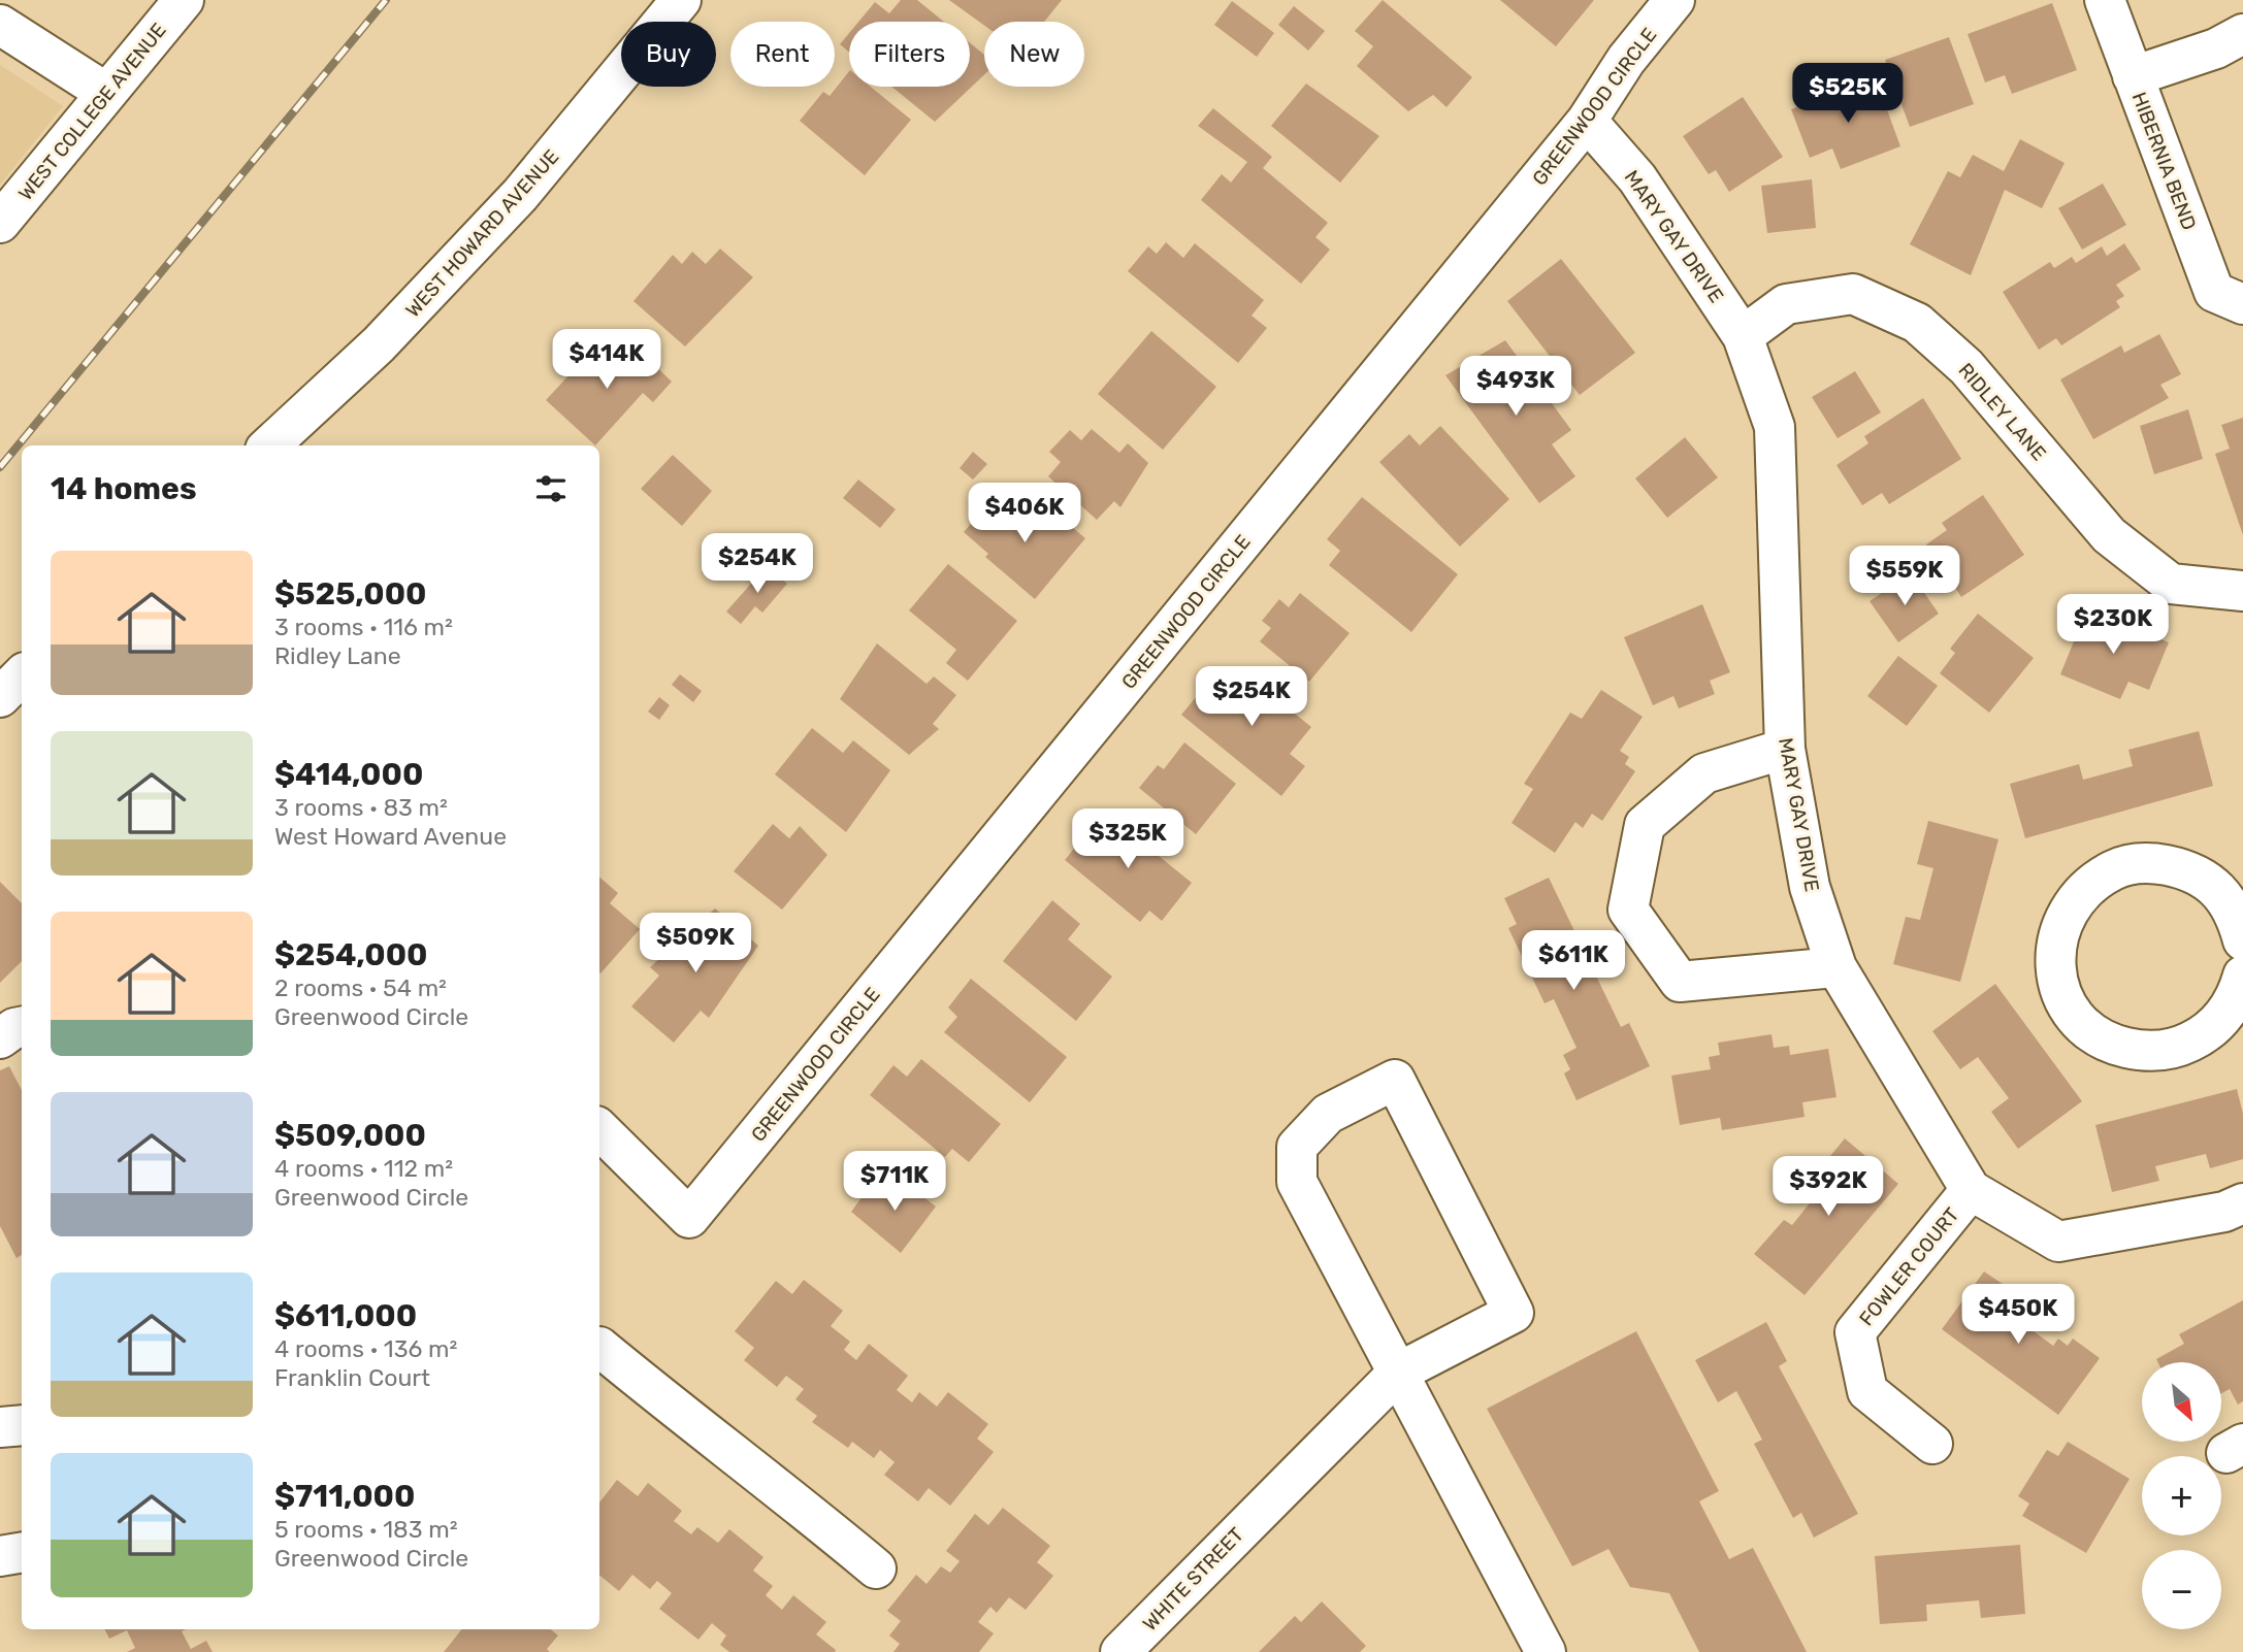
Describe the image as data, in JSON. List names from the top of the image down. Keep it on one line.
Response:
{"streets":{"street":["GREENWOOD CIRCLE","WEST COLLEGE AVENUE","HIBERNIA BEND","WEST HOWARD AVENUE","MARY GAY DRIVE","RIDLEY LANE","FOWLER COURT","WHITE STREET"]},"crossings":[["GREENWOOD CIRCLE","MARY GAY DRIVE"],["MARY GAY DRIVE","RIDLEY LANE"],["MARY GAY DRIVE","FOWLER COURT"]],"north":"bottom right","page":{"chip":["Buy","Rent","Filters","New"],"price":["$525K","$414K","$493K","$406K","$254K","$559K","$230K","$254K","$325K","$509K","$611K","$711K","$392K","$450K"],"heading":"14 homes","list":[{"name":"$525,000","note":"3 rooms · 116 m² · Ridley Lane"},{"name":"$414,000","note":"3 rooms · 83 m² · West Howard Avenue"},{"name":"$254,000","note":"2 rooms · 54 m² · Greenwood Circle"},{"name":"$509,000","note":"4 rooms · 112 m² · Greenwood Circle"},{"name":"$611,000","note":"4 rooms · 136 m² · Franklin Court"},{"name":"$711,000","note":"5 rooms · 183 m² · Greenwood Circle"}],"map_buttons":["+","−"]}}
